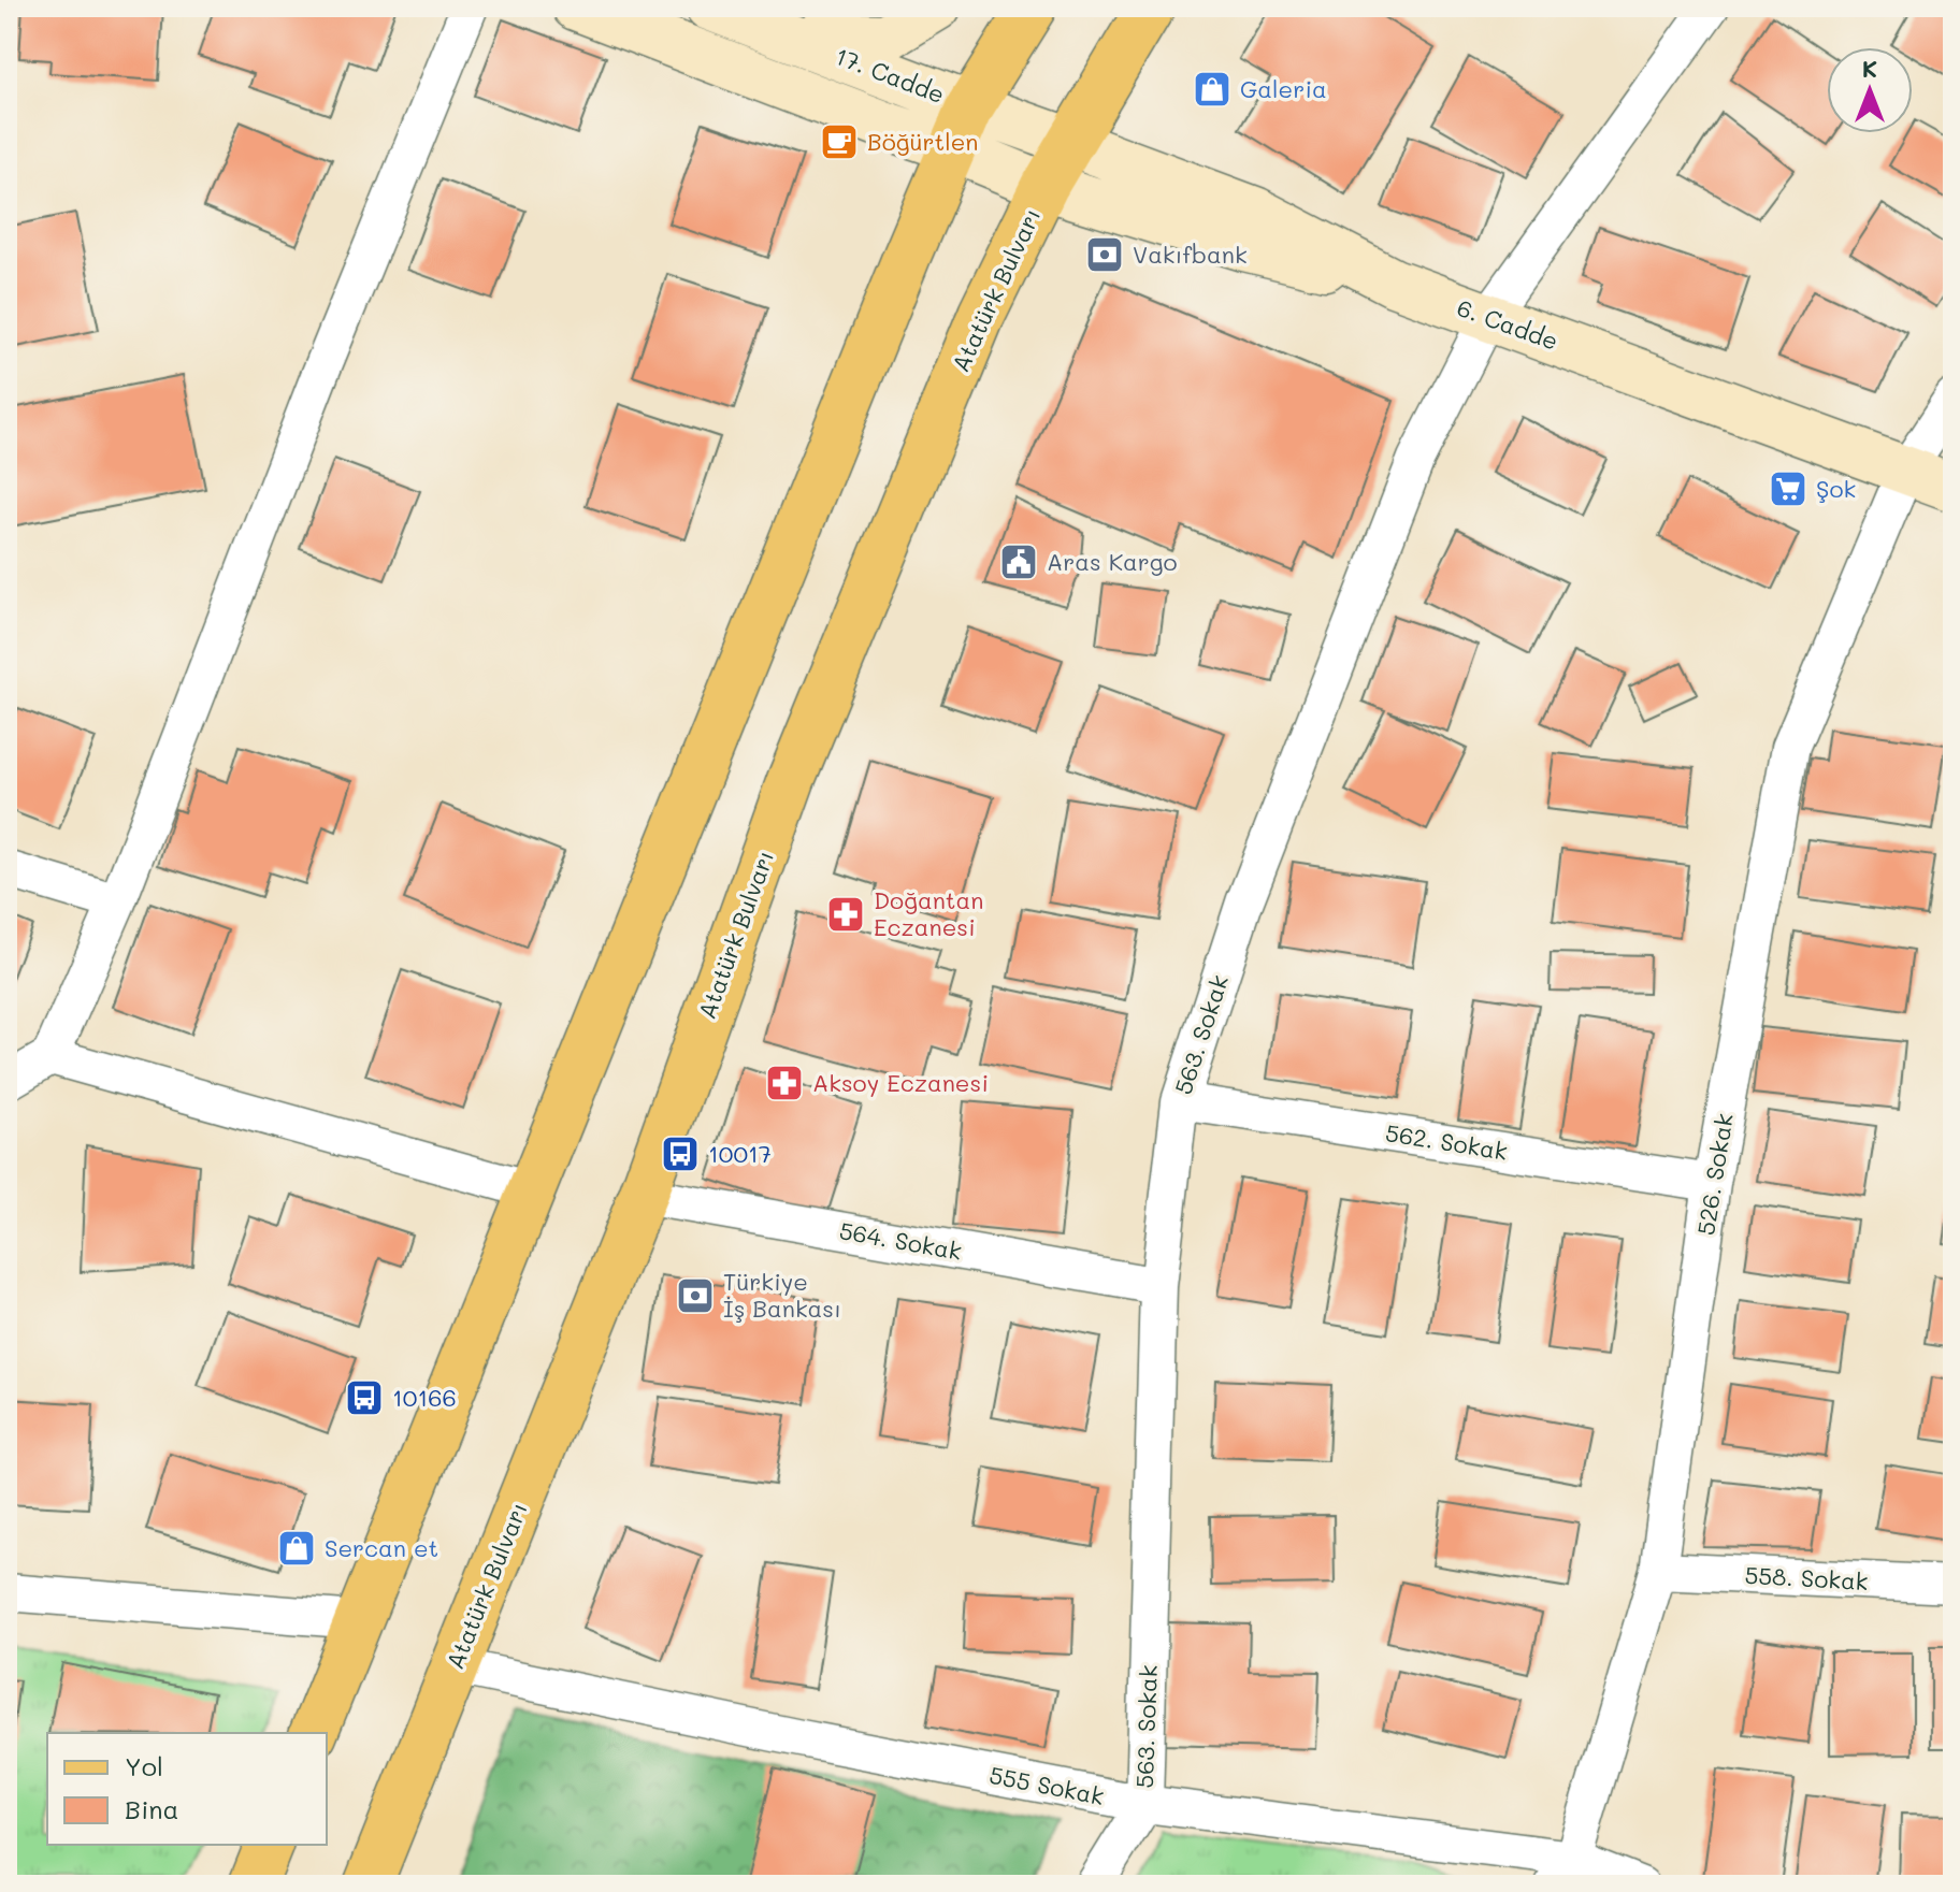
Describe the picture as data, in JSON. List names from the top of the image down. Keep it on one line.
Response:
{"streets":{"main road":["17. Cadde","Atatürk Bulvarı","6. Cadde"],"street":["563. Sokak","562. Sokak","526. Sokak","564. Sokak","558. Sokak","555 Sokak"]},"crossings":[["17. Cadde","Atatürk Bulvarı"],["17. Cadde","6. Cadde"],["Atatürk Bulvarı","6. Cadde"],["Atatürk Bulvarı","564. Sokak"],["Atatürk Bulvarı","555 Sokak"],["6. Cadde","563. Sokak"],["6. Cadde","526. Sokak"],["563. Sokak","562. Sokak"],["563. Sokak","564. Sokak"],["563. Sokak","555 Sokak"],["562. Sokak","526. Sokak"],["526. Sokak","558. Sokak"],["526. Sokak","555 Sokak"]],"places":{"shop":["Galeria","Sercan et"],"cafe":["Böğürtlen"],"bank":["Vakıfbank","Türkiye İş Bankası"],"supermarket":["Şok"],"public building":["Aras Kargo"],"pharmacy":["Doğantan Eczanesi","Aksoy Eczanesi"],"bus stop":["10017","10166"]},"legend":["Yol","Bina"],"north":"top"}
